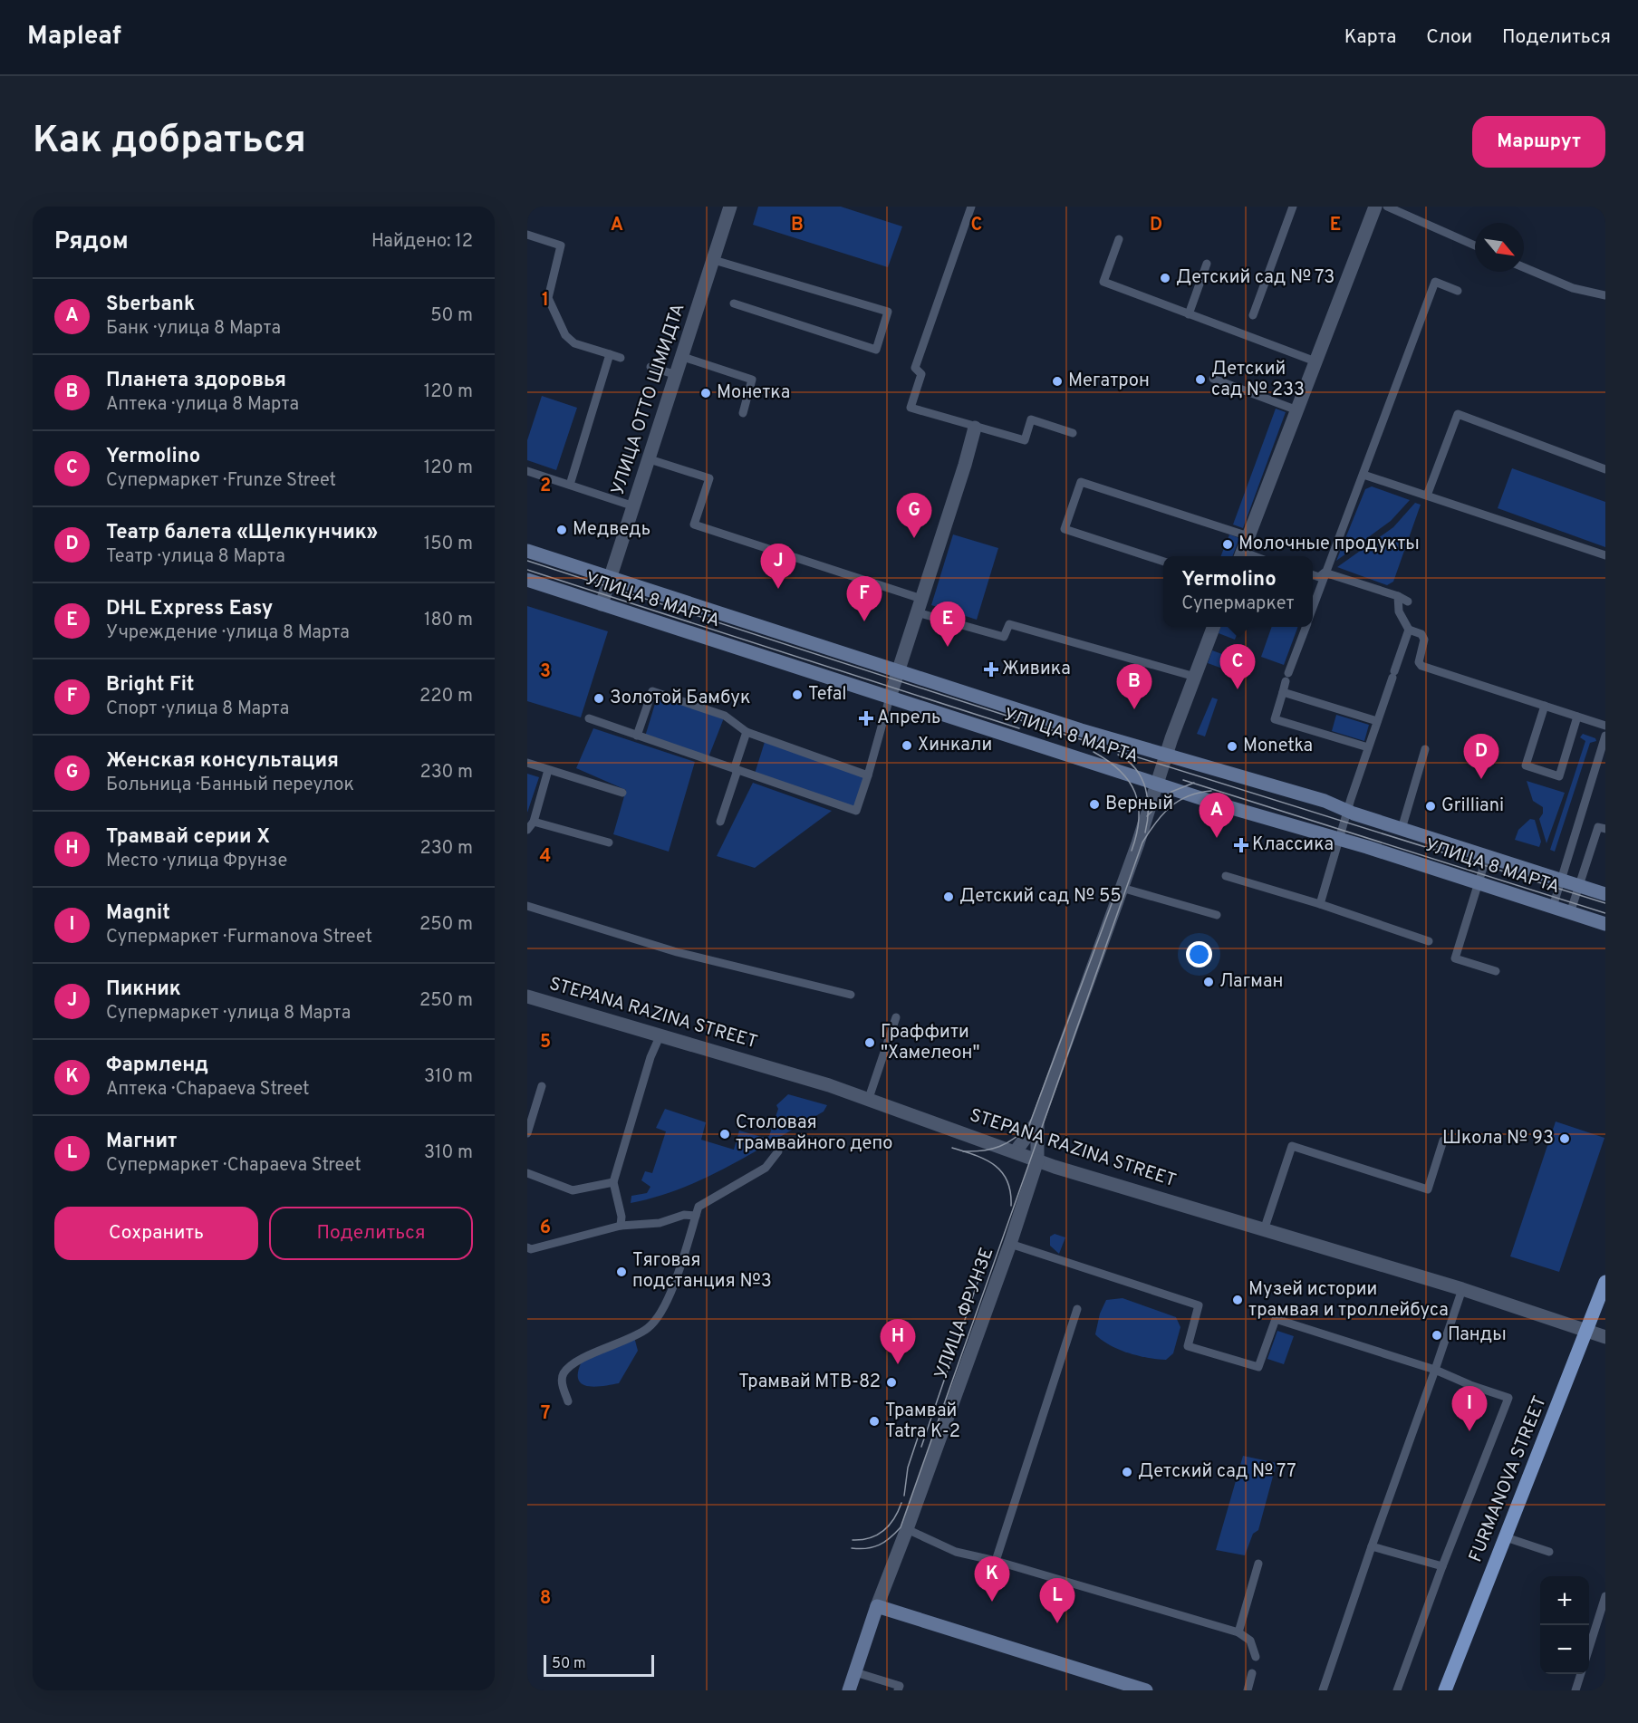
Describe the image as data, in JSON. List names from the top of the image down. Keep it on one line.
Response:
{"streets":{"main road":["УЛИЦА 8 МАРТА","FURMANOVA STREET"],"street":["УЛИЦА ОТТО ШМИДТА","STEPANA RAZINA STREET","УЛИЦА ФРУНЗЕ"]},"crossings":[["УЛИЦА ОТТО ШМИДТА","УЛИЦА 8 МАРТА"],["УЛИЦА 8 МАРТА","УЛИЦА ФРУНЗЕ"],["STEPANA RAZINA STREET","УЛИЦА ФРУНЗЕ"],["STEPANA RAZINA STREET","FURMANOVA STREET"]],"places":{"other":["Детский сад № 73","Детский сад № 233","Мегатрон","Монетка","Медведь","Молочные продукты","Tefal","Золотой Бамбук","Хинкали","Monetka","Верный","Grilliani","Детский сад № 55","Лагман","Граффити \"Хамелеон\"","Столовая трамвайного депо","Школа № 93","Тяговая подстанция №3","Музей истории трамвая и троллейбуса","Панды","Трамвай МТВ-82","Трамвай Tatra K-2","Детский сад № 77"],"health":["Живика","Апрель","Классика"]},"scale_bar":"50 m","north":"bottom right","page":{"header":"Mapleaf","nav":["Карта","Слои","Поделиться"],"buttons":["Маршрут",["Сохранить","Поделиться"]],"title":"Как добраться","heading":["Рядом","Найдено: 12"],"list":[{"mark":"A","name":"Sberbank","note":"Банк · улица 8 Марта","value":"50 m"},{"mark":"B","name":"Планета здоровья","note":"Аптека · улица 8 Марта","value":"120 m"},{"mark":"C","name":"Yermolino","note":"Супермаркет · Frunze Street","value":"120 m"},{"mark":"D","name":"Театр балета «Щелкунчик»","note":"Театр · улица 8 Марта","value":"150 m"},{"mark":"E","name":"DHL Express Easy","note":"Учреждение · улица 8 Марта","value":"180 m"},{"mark":"F","name":"Bright Fit","note":"Спорт · улица 8 Марта","value":"220 m"},{"mark":"G","name":"Женская консультация","note":"Больница · Банный переулок","value":"230 m"},{"mark":"H","name":"Трамвай серии X","note":"Место · улица Фрунзе","value":"230 m"},{"mark":"I","name":"Magnit","note":"Супермаркет · Furmanova Street","value":"250 m"},{"mark":"J","name":"Пикник","note":"Супермаркет · улица 8 Марта","value":"250 m"},{"mark":"K","name":"Фармленд","note":"Аптека · Chapaeva Street","value":"310 m"},{"mark":"L","name":"Магнит","note":"Супермаркет · Chapaeva Street","value":"310 m"}],"pins":["G","J","F","E","C","B","D","A","H","I","K","L"],"popup":["Yermolino","Супермаркет"],"map_buttons":["+","−"],"scale":"50 m"},"grid":{"columns":["A","B","C","D","E"],"rows":["1","2","3","4","5","6","7","8"]}}
